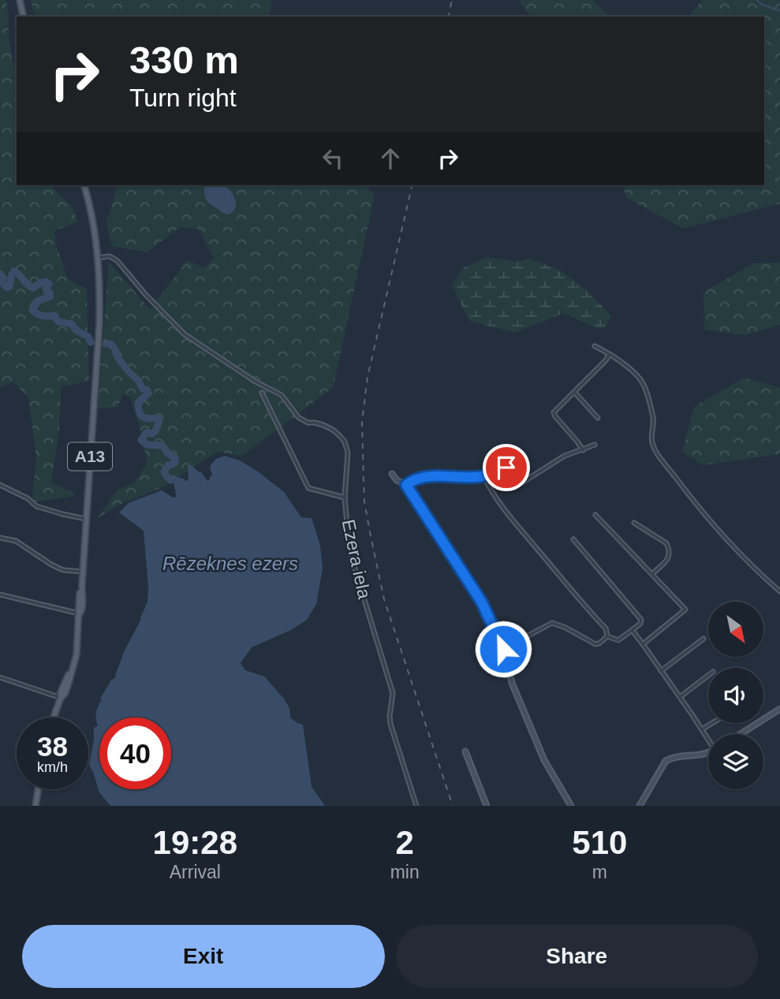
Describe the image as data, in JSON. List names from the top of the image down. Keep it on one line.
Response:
{"streets":{"main road":["A13"],"street":["Ezera iela"]},"crossings":[["A13","Ezera iela"]],"water":["Rēzeknes ezers"],"north":"bottom right","page":{"turn":["330 m","Turn right"],"speed":"38 km/h","limit":"40","eta":["19:28","Arrival","2","min","510","m"],"buttons":["Exit","Share"]}}
